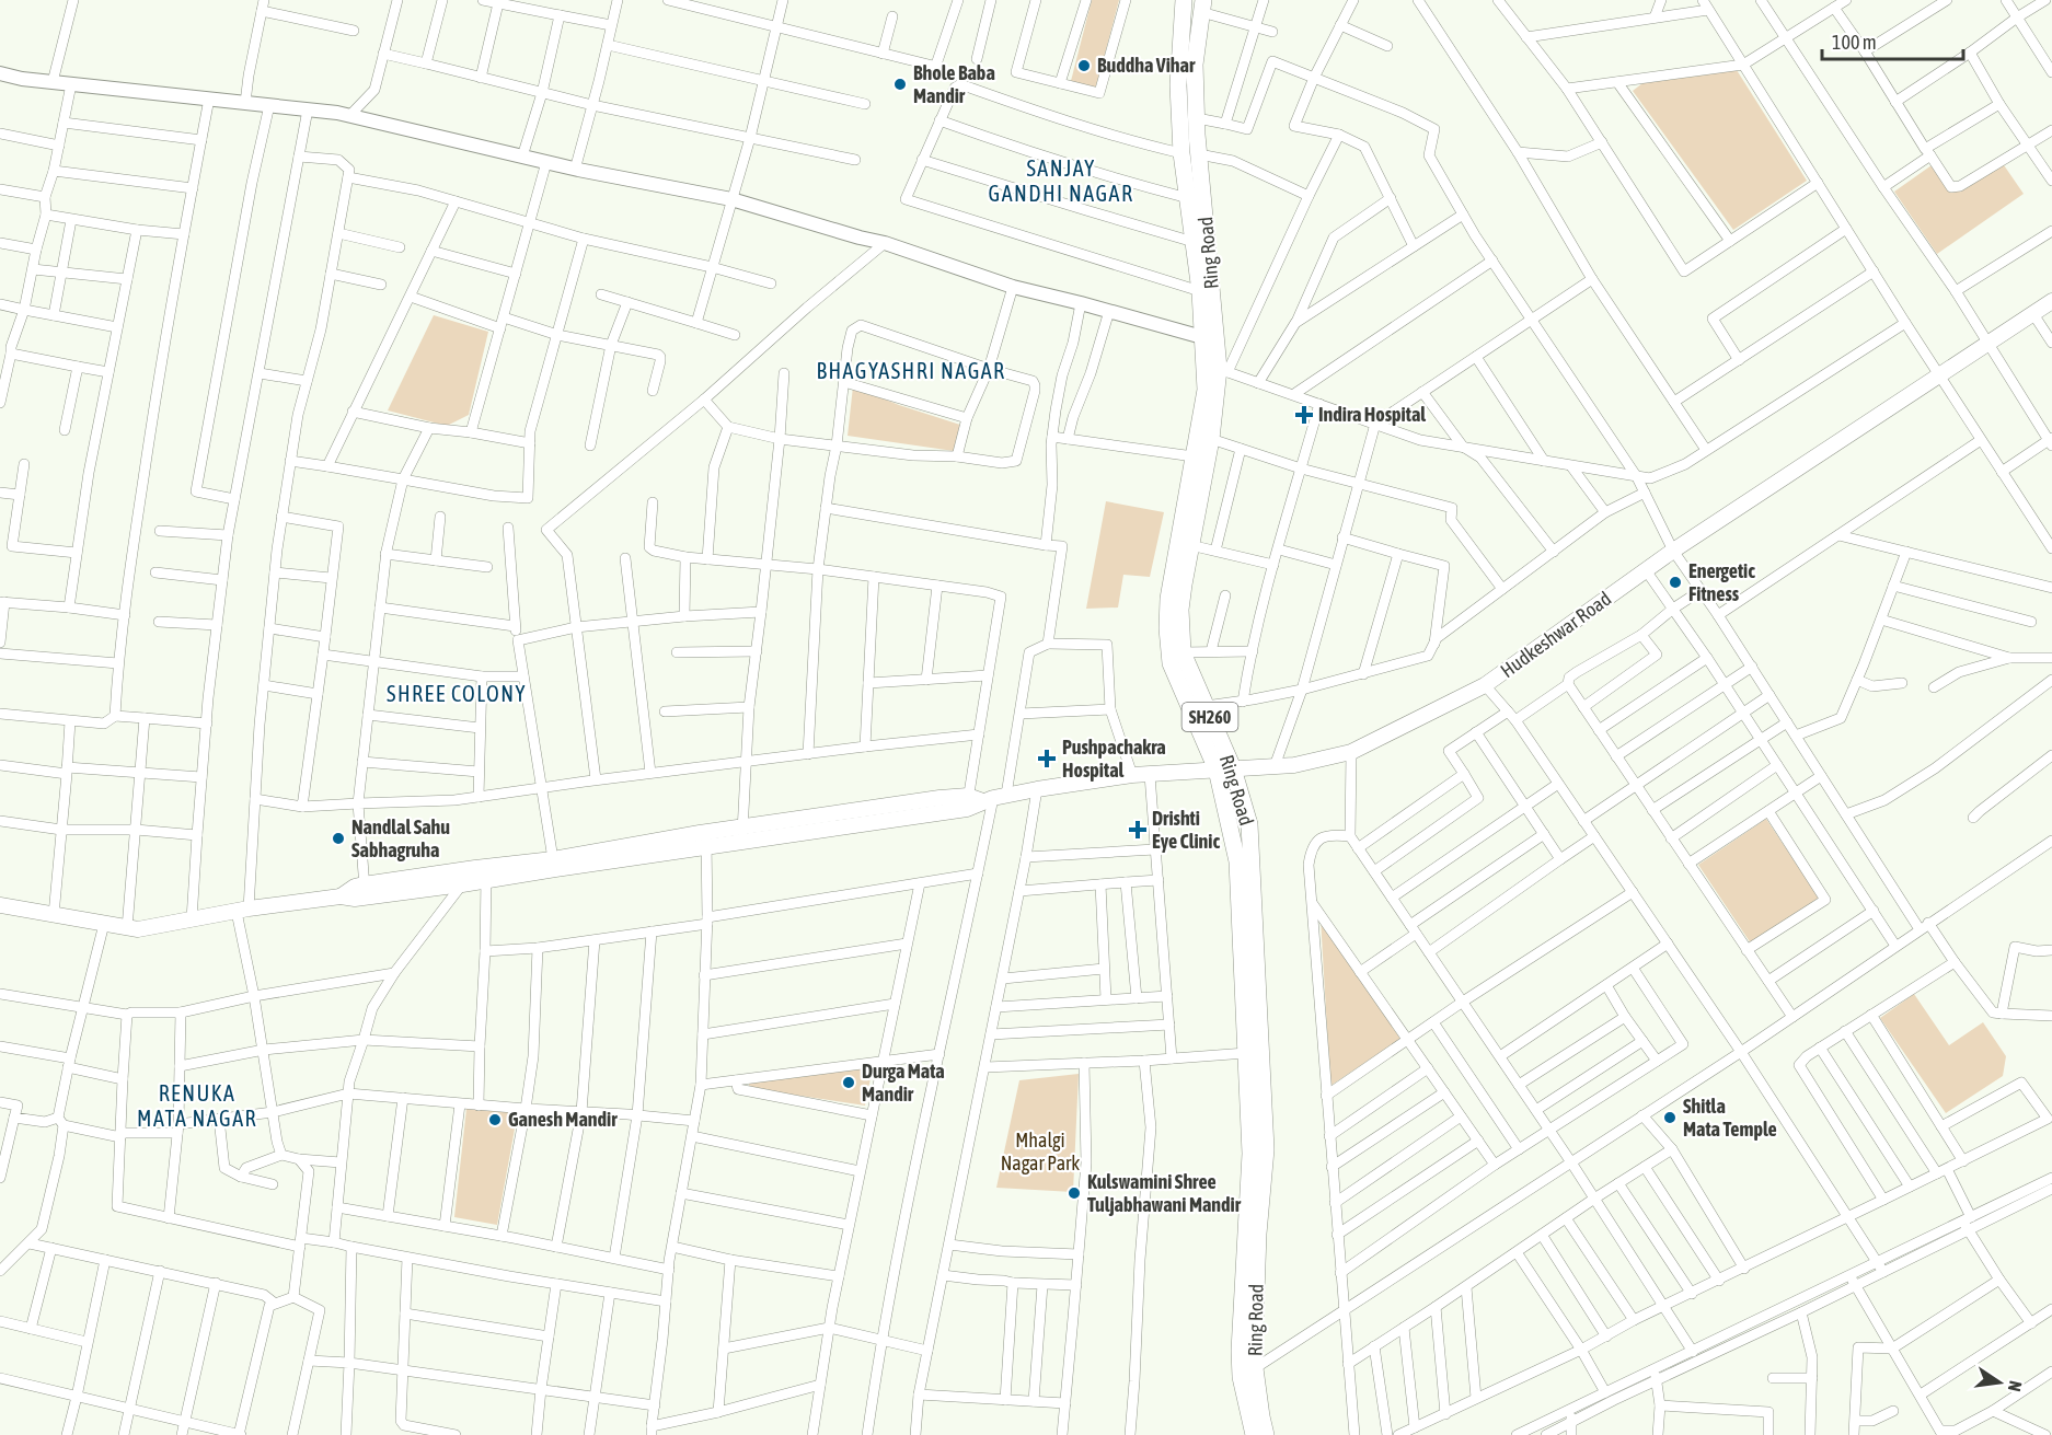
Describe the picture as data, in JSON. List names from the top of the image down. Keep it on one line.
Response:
{"streets":{"highway":["Ring Road","SH260"],"main road":["Hudkeshwar Road"]},"crossings":[["Ring Road","Hudkeshwar Road"]],"districts":["SANJAY GANDHI NAGAR","BHAGYASHRI NAGAR","SHREE COLONY","RENUKA MATA NAGAR"],"parks":["Mhalgi Nagar Park"],"places":{"other":["Buddha Vihar","Bhole Baba Mandir","Energetic Fitness","Nandlal Sahu Sabhagruha","Durga Mata Mandir","Shitla Mata Temple","Ganesh Mandir","Kulswamini Shree Tuljabhawani Mandir"],"health":["Indira Hospital","Pushpachakra Hospital","Drishti Eye Clinic"]},"scale_bar":"100 m","north":"right"}
